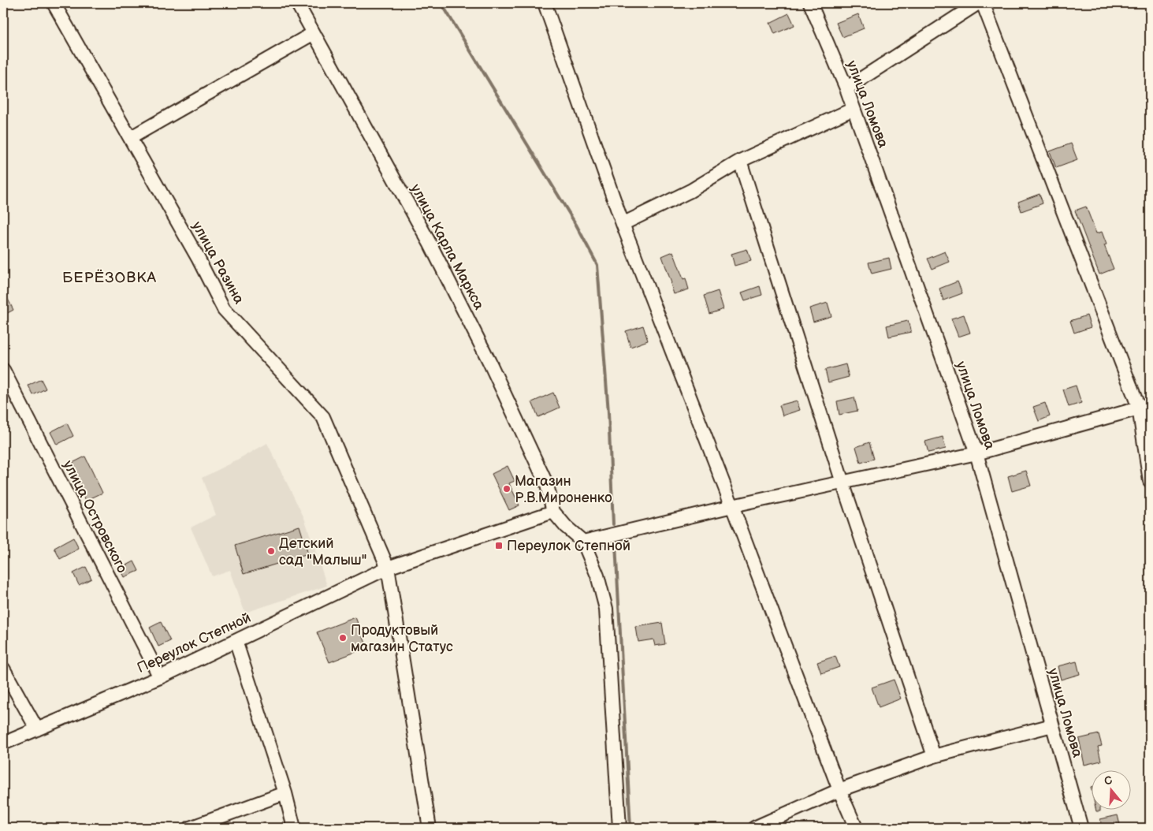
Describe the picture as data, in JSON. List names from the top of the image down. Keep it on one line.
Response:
{"streets":{"street":["улица Ломова","улица Карла Маркса","улица Разина","улица Островского","Переулок Степной"]},"crossings":[["улица Карла Маркса","Переулок Степной"],["улица Разина","Переулок Степной"],["улица Островского","Переулок Степной"]],"districts":["БЕРЁЗОВКА"],"places":{"other":["Магазин Р.В.Мироненко","Детский сад \"Малыш\"","Продуктовый магазин Статус"],"transit":["Переулок Степной"]},"north":"top"}
